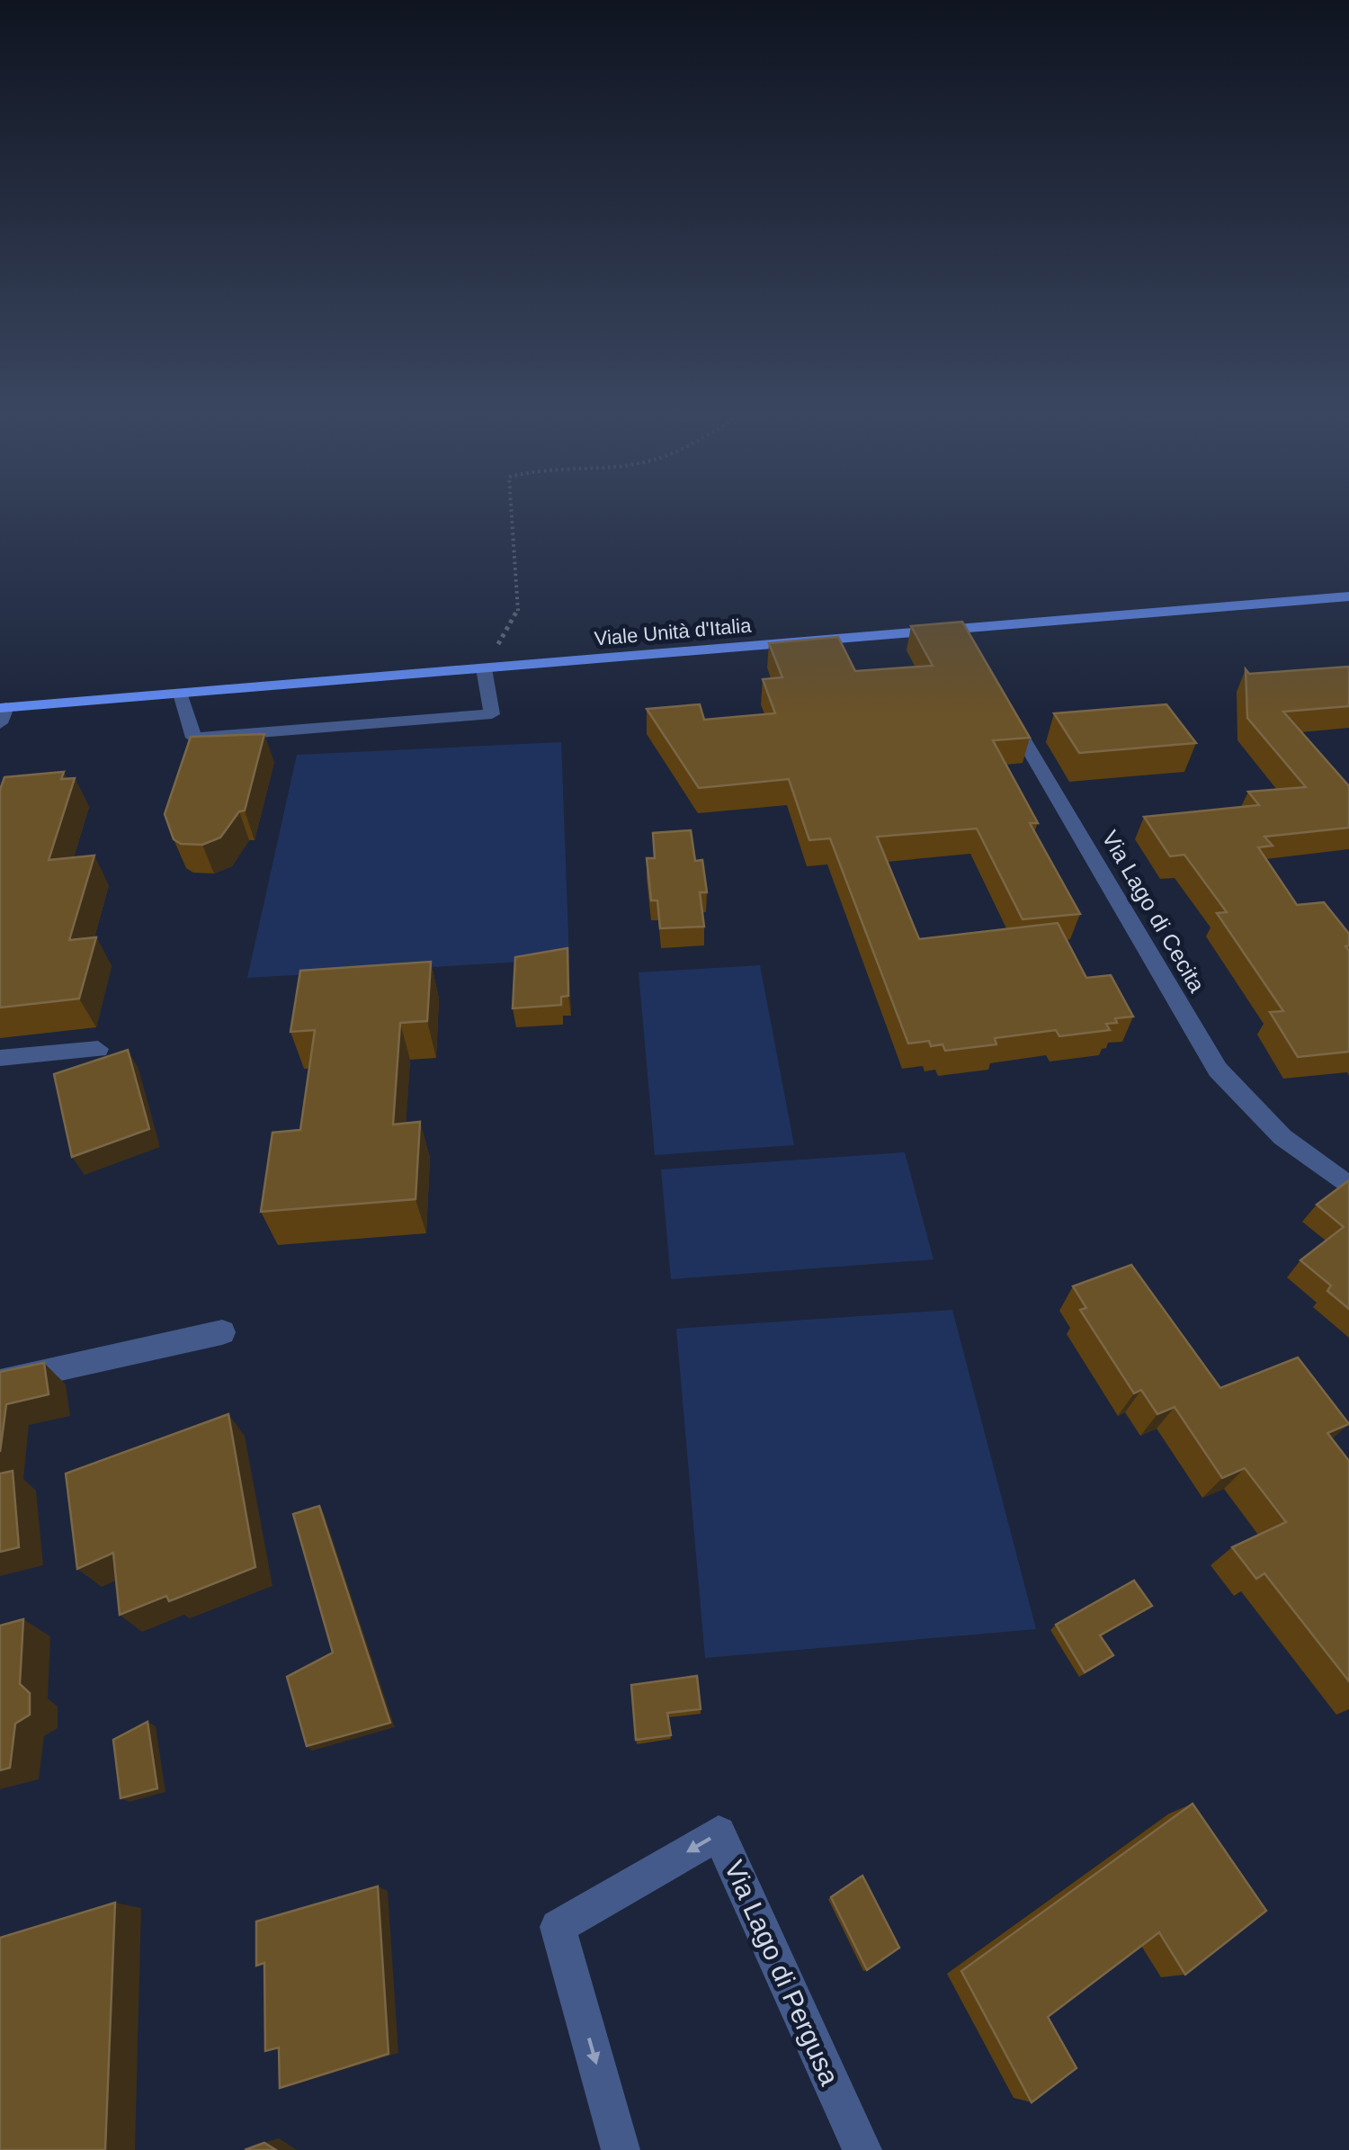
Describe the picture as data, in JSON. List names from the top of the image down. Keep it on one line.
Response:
{"streets":{"main road":["Viale Unità d'Italia"],"street":["Via Lago di Cecita","Via Lago di Pergusa"]}}
